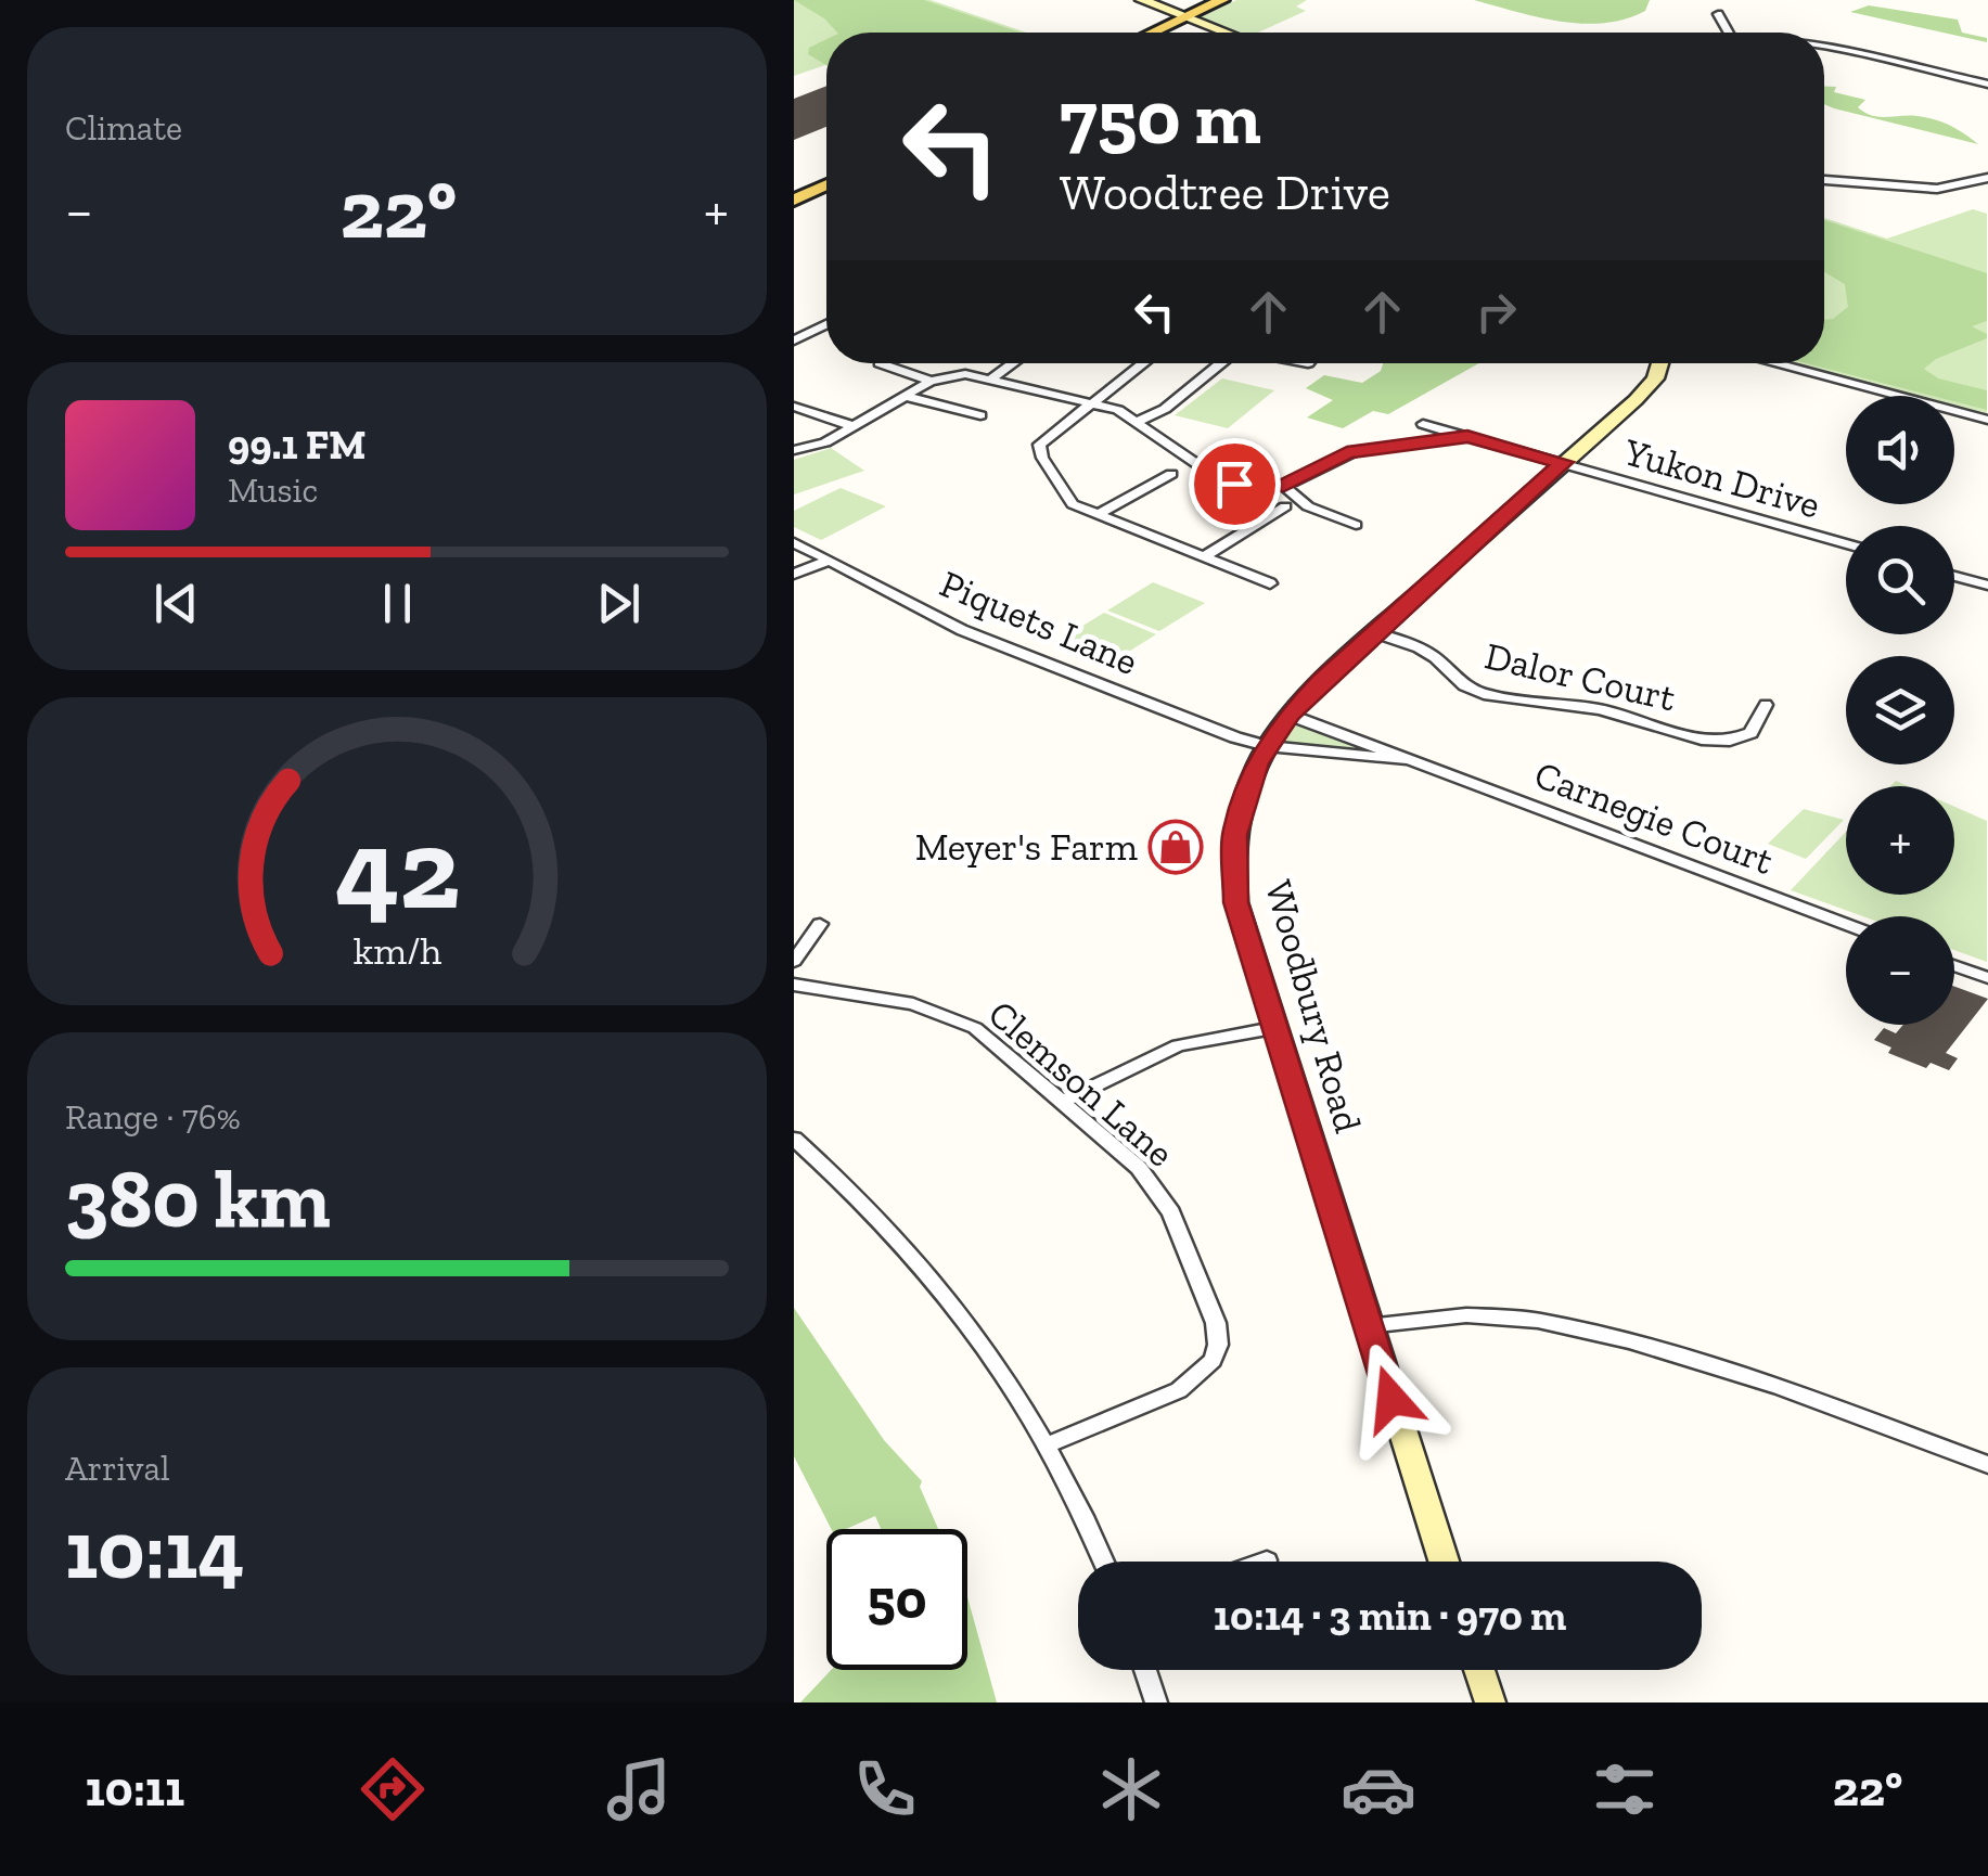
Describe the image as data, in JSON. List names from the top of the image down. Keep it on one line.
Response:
{"streets":{"main road":["Woodbury Road"],"street":["Yukon Drive","Piquets Lane","Dalor Court","Carnegie Court","Clemson Lane"]},"crossings":[["Yukon Drive","Woodbury Road"],["Piquets Lane","Carnegie Court"],["Piquets Lane","Woodbury Road"],["Dalor Court","Woodbury Road"],["Carnegie Court","Woodbury Road"]],"places":{"shop":["Meyer's Farm"]},"page":{"tile":["Climate",["Range · 76%","380 km"],["Arrival","10:14"]],"turn":["750 m","Woodtree Drive"],"heat":["−","22°","+"],"map_buttons":["+","−"],"song":["99.1 FM","Music"],"limit":"50","trip":"10:14 · 3 min · 970 m","tabs":["10:11","22°"],"gauge":["42","km/h"]}}
